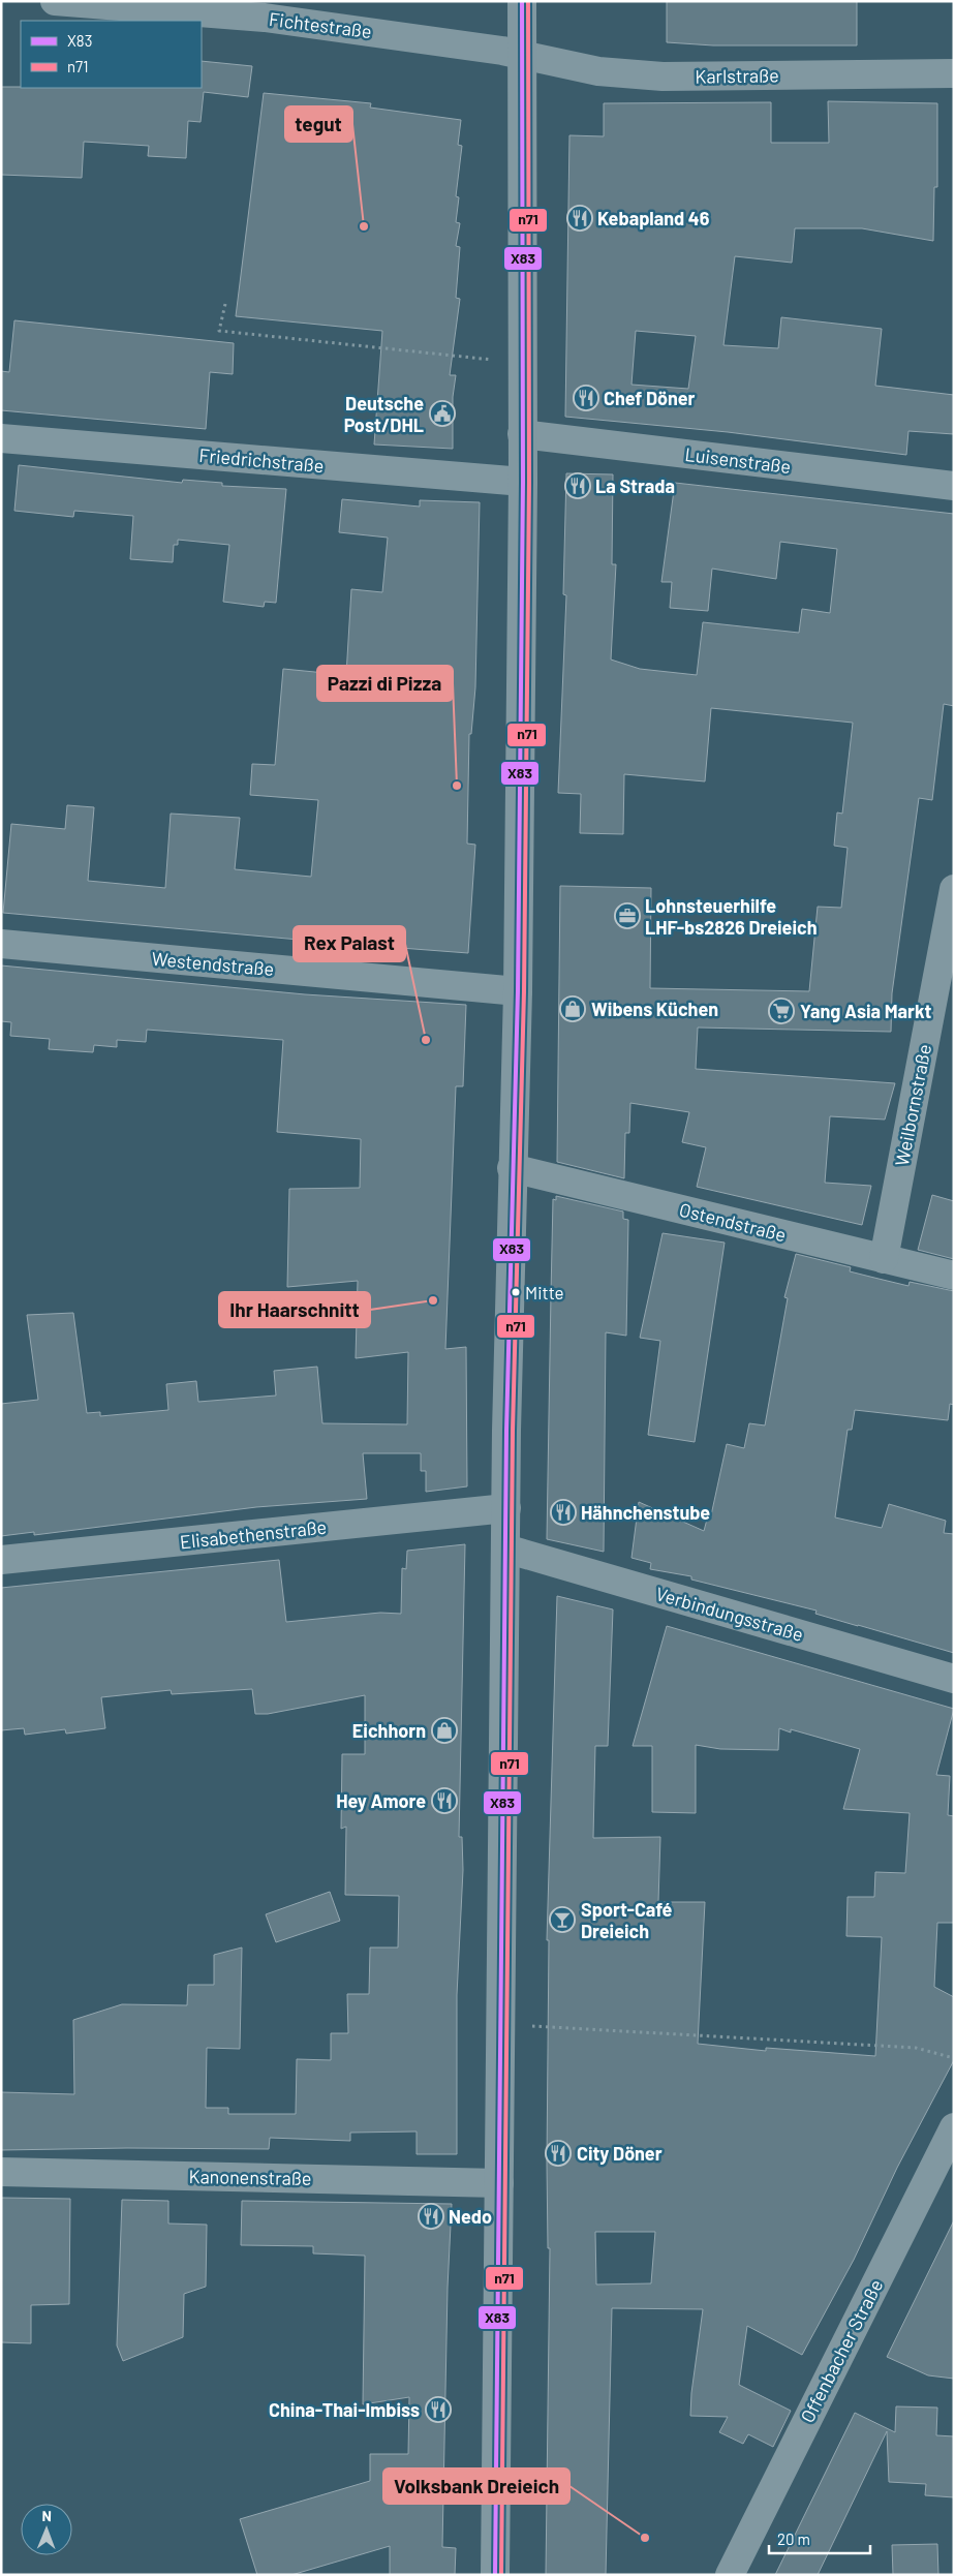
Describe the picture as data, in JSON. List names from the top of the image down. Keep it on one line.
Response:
{"streets":{"street":["Fichtestraße","Karlstraße","Friedrichstraße","Luisenstraße","Westendstraße","Weilbornstraße","Ostendstraße","Elisabethenstraße","Verbindungsstraße","Kanonenstraße","Offenbacher Straße"]},"crossings":[["Fichtestraße","Karlstraße"],["Weilbornstraße","Ostendstraße"]],"places":{"restaurant":["Kebapland 46","Chef Döner","La Strada","Hähnchenstube","Hey Amore","City Döner","Nedo","China-Thai-Imbiss"],"other":["tegut","Pazzi di Pizza","Rex Palast","Mitte","Ihr Haarschnitt","Volksbank Dreieich"],"public building":["Deutsche Post/DHL"],"office":["Lohnsteuerhilfe LHF-bs2826 Dreieich"],"shop":["Wibens Küchen","Eichhorn"],"supermarket":["Yang Asia Markt"],"bar":["Sport-Café Dreieich"]},"lines":["transit line X83","transit line n71"],"legend":["X83","n71"],"scale_bar":"20 m","north":"top"}
